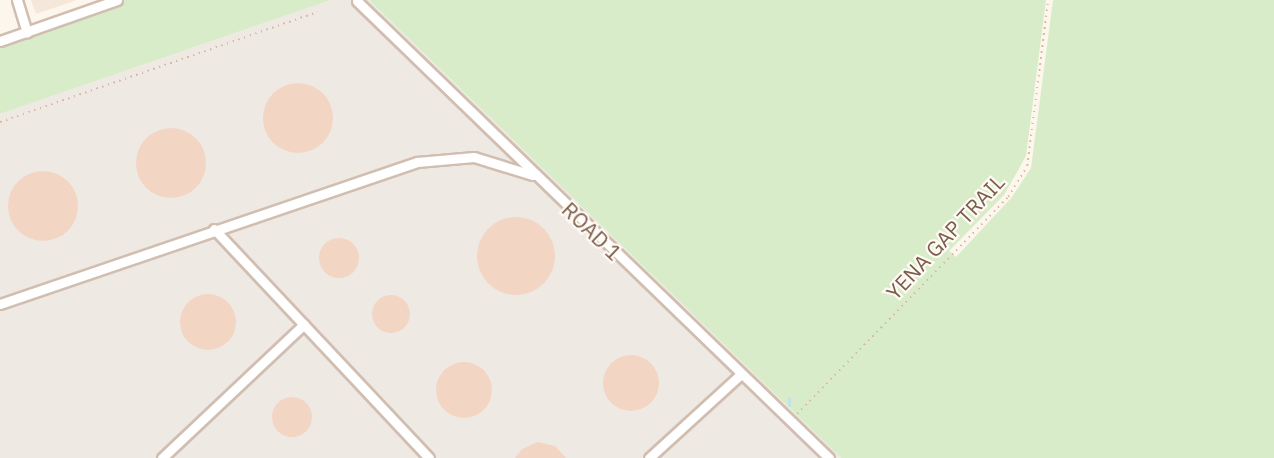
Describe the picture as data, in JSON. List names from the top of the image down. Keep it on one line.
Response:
{"streets":{"street":["ROAD 1"],"path":["YENA GAP TRAIL"]},"crossings":[["ROAD 1","YENA GAP TRAIL"]]}
